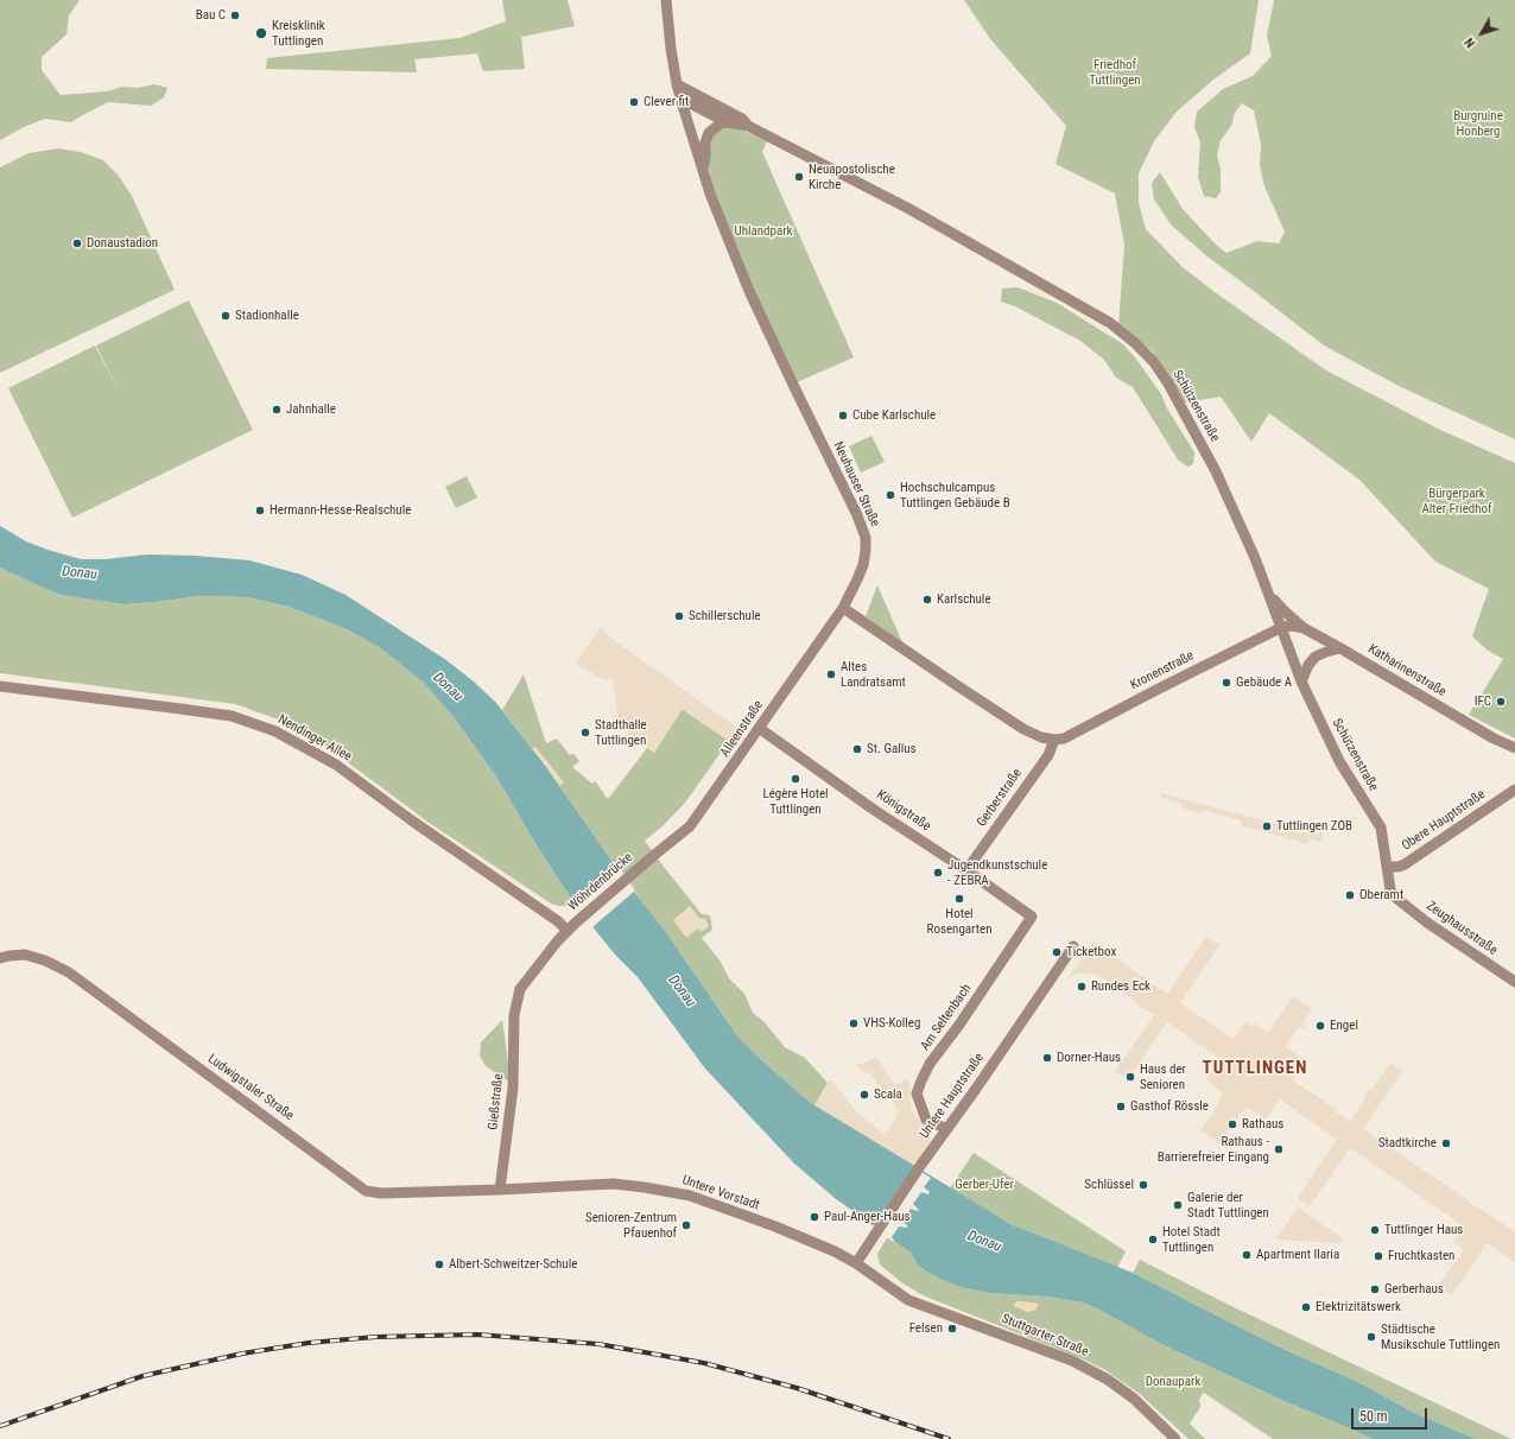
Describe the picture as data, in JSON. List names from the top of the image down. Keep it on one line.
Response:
{"streets":{"street":["Schützenstraße","Neuhauser Straße","Kronenstraße","Katharinenstraße","Alleenstraße","Nendinger Allee","Gerberstraße","Königstraße","Obere Hauptstraße","Wöhrdenbrücke","Zeughausstraße","Am Seltenbach","Ludwigstaler Straße","Untere Hauptstraße","Gießstraße","Untere Vorstadt","Stuttgarter Straße"]},"crossings":[["Schützenstraße","Neuhauser Straße"],["Schützenstraße","Kronenstraße"],["Schützenstraße","Katharinenstraße"],["Schützenstraße","Obere Hauptstraße"],["Schützenstraße","Zeughausstraße"],["Neuhauser Straße","Alleenstraße"],["Kronenstraße","Gerberstraße"],["Alleenstraße","Königstraße"],["Alleenstraße","Wöhrdenbrücke"],["Nendinger Allee","Wöhrdenbrücke"],["Gerberstraße","Königstraße"],["Königstraße","Am Seltenbach"],["Wöhrdenbrücke","Gießstraße"],["Am Seltenbach","Untere Hauptstraße"],["Ludwigstaler Straße","Gießstraße"],["Ludwigstaler Straße","Untere Vorstadt"],["Untere Hauptstraße","Untere Vorstadt"],["Gießstraße","Untere Vorstadt"],["Untere Vorstadt","Stuttgarter Straße"]],"districts":["TUTTLINGEN"],"water":["Donau"],"parks":["Friedhof Tuttlingen","Burgruine Honberg","Uhlandpark","Bürgerpark Alter Friedhof","Gerber-Ufer","Donaupark"],"places":["Bau C","Kreisklinik Tuttlingen","Clever fit","Neuapostolische Kirche","Donaustadion","Stadionhalle","Jahnhalle","Cube Karlschule","Hochschulcampus Tuttlingen Gebäude B","Hermann-Hesse-Realschule","Karlschule","Schillerschule","Altes Landratsamt","Gebäude A","IFC","Stadthalle Tuttlingen","St. Gallus","Légère Hotel Tuttlingen","Tuttlingen ZOB","Jugendkunstschule - ZEBRA","Oberamt","Hotel Rosengarten","Ticketbox","Rundes Eck","VHS-Kolleg","Engel","Dorner-Haus","Haus der Senioren","Scala","Gasthof Rössle","Rathaus","Stadtkirche","Rathaus - Barrierefreier Eingang","Schlüssel","Galerie der Stadt Tuttlingen","Paul-Anger-Haus","Senioren-Zentrum Pfauenhof","Tuttlinger Haus","Hotel Stadt Tuttlingen","Apartment Ilaria","Fruchtkasten","Albert-Schweitzer-Schule","Gerberhaus","Elektrizitätswerk","Felsen","Städtische Musikschule Tuttlingen"],"scale_bar":"50 m","north":"bottom left"}
